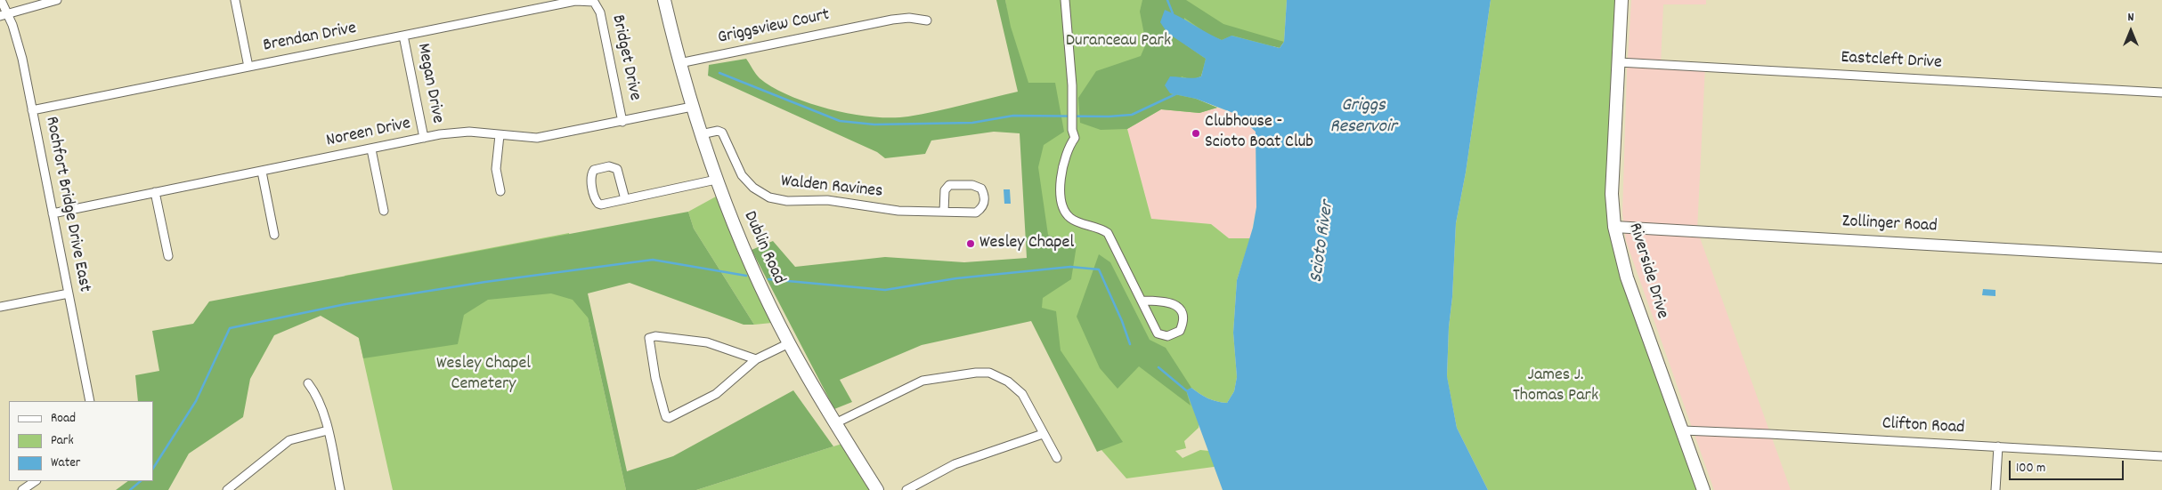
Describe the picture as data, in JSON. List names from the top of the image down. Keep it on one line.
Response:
{"streets":{"main road":["Zollinger Road","Dublin Road","Riverside Drive"],"street":["Griggsview Court","Brendan Drive","Bridget Drive","Eastcleft Drive","Megan Drive","Noreen Drive","Walden Ravines","Rochfort Bridge Drive East","Clifton Road"]},"crossings":[["Griggsview Court","Dublin Road"],["Brendan Drive","Bridget Drive"],["Brendan Drive","Megan Drive"],["Brendan Drive","Rochfort Bridge Drive East"],["Bridget Drive","Noreen Drive"],["Eastcleft Drive","Riverside Drive"],["Megan Drive","Noreen Drive"],["Noreen Drive","Rochfort Bridge Drive East"],["Noreen Drive","Dublin Road"],["Walden Ravines","Dublin Road"],["Zollinger Road","Riverside Drive"],["Riverside Drive","Clifton Road"]],"water":["Griggs Reservoir","Scioto River"],"parks":["Duranceau Park","Wesley Chapel Cemetery","James J. Thomas Park"],"places":["Clubhouse - Scioto Boat Club","Wesley Chapel"],"legend":["Road","Park","Water"],"scale_bar":"100 m","north":"top"}
